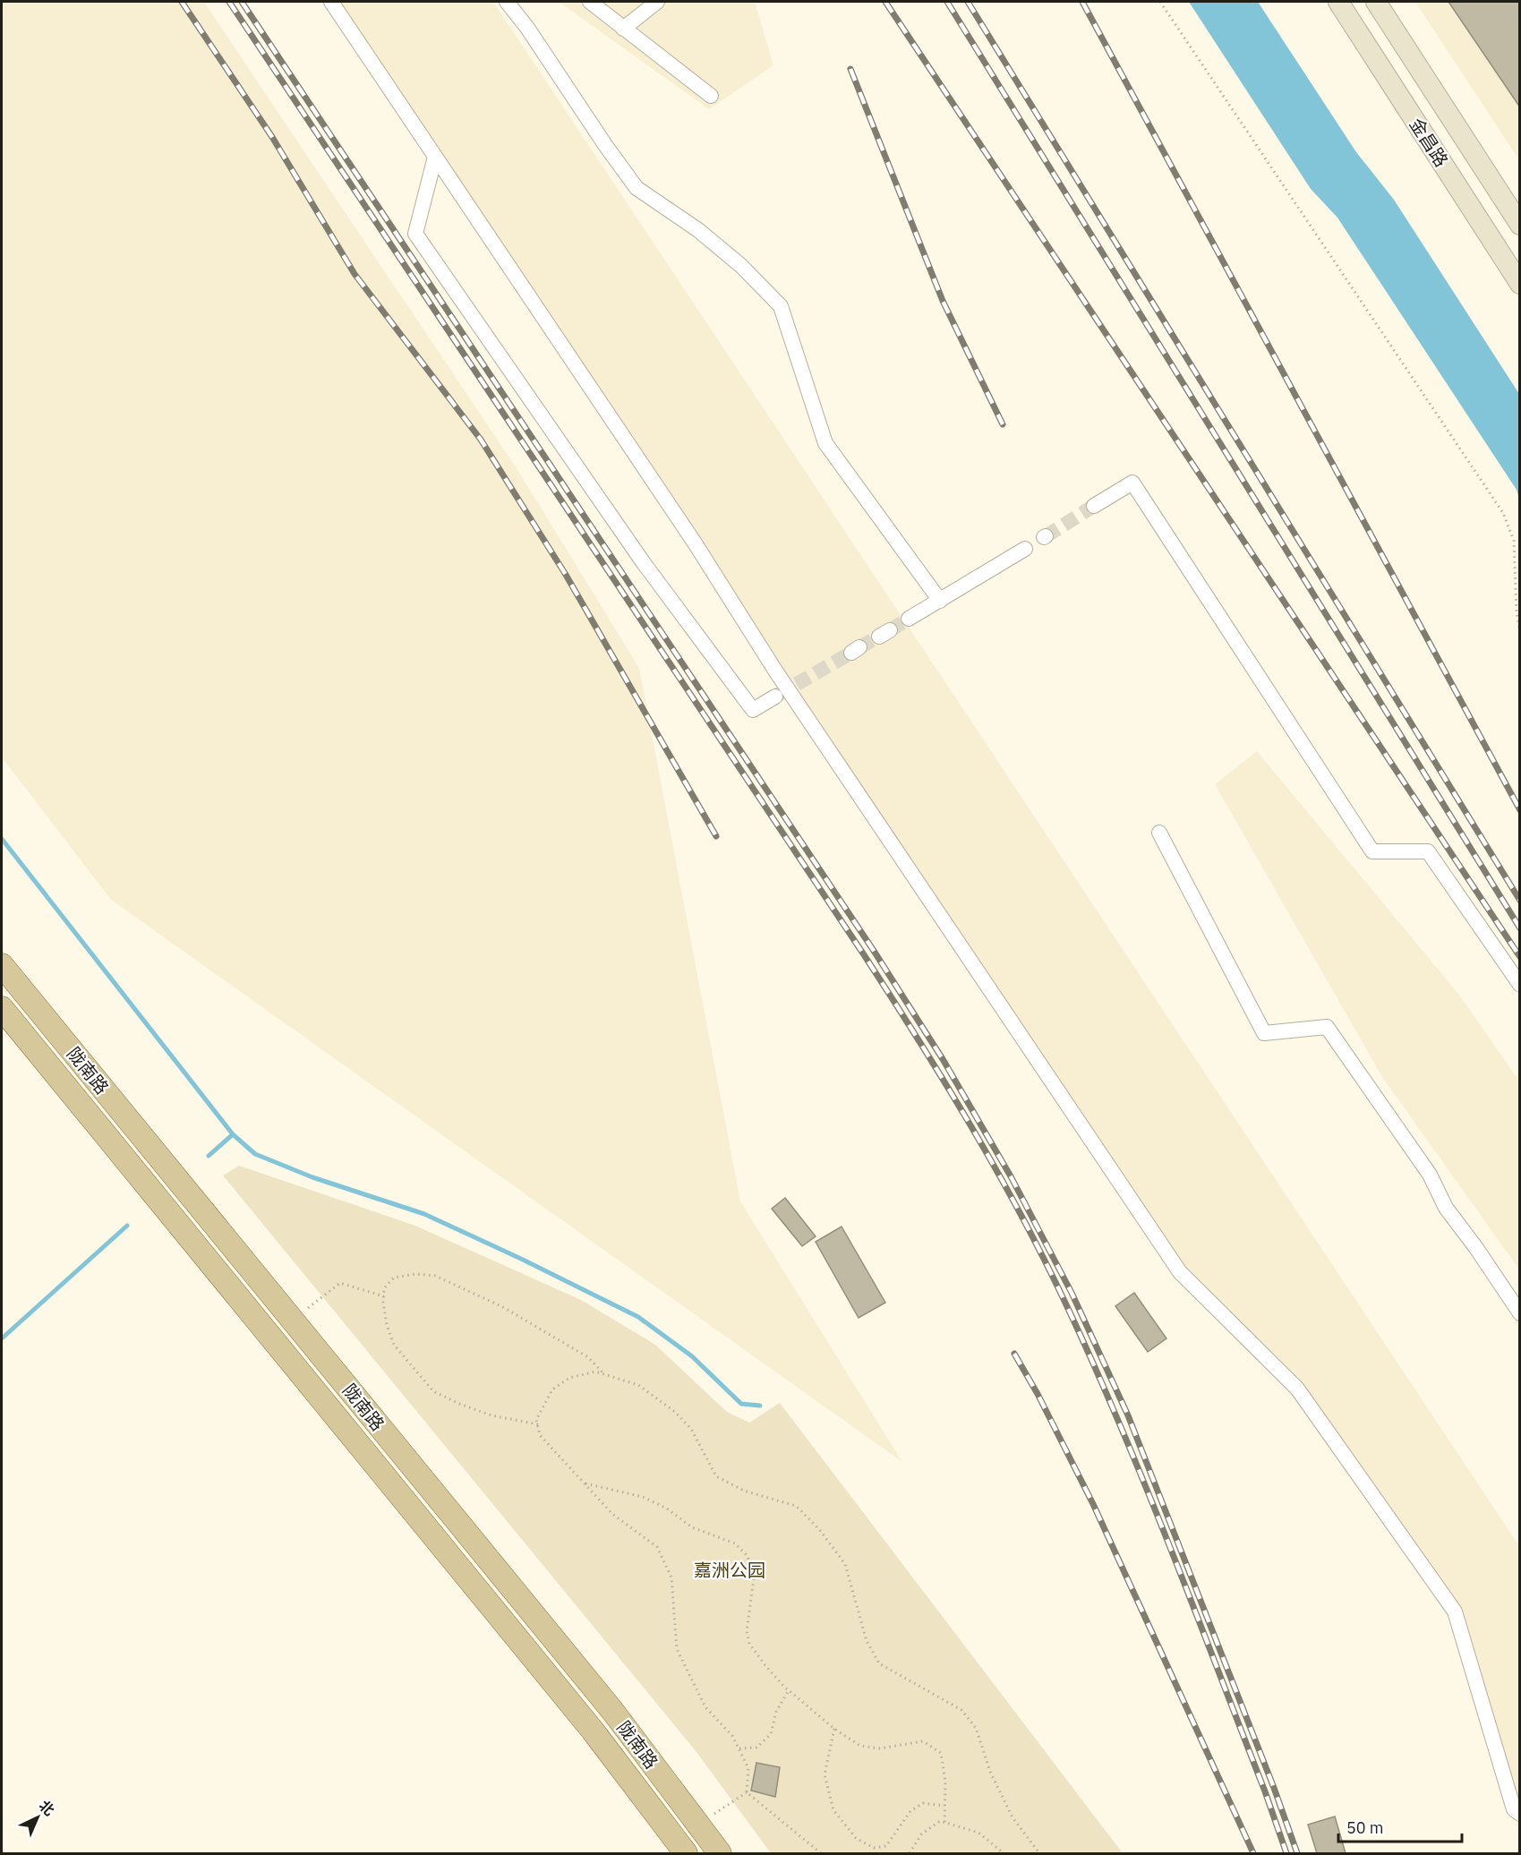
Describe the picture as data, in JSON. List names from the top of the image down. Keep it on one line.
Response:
{"streets":{"main road":["金昌路","陇南路"]},"parks":["嘉洲公园"],"scale_bar":"50 m","north":"top right"}
